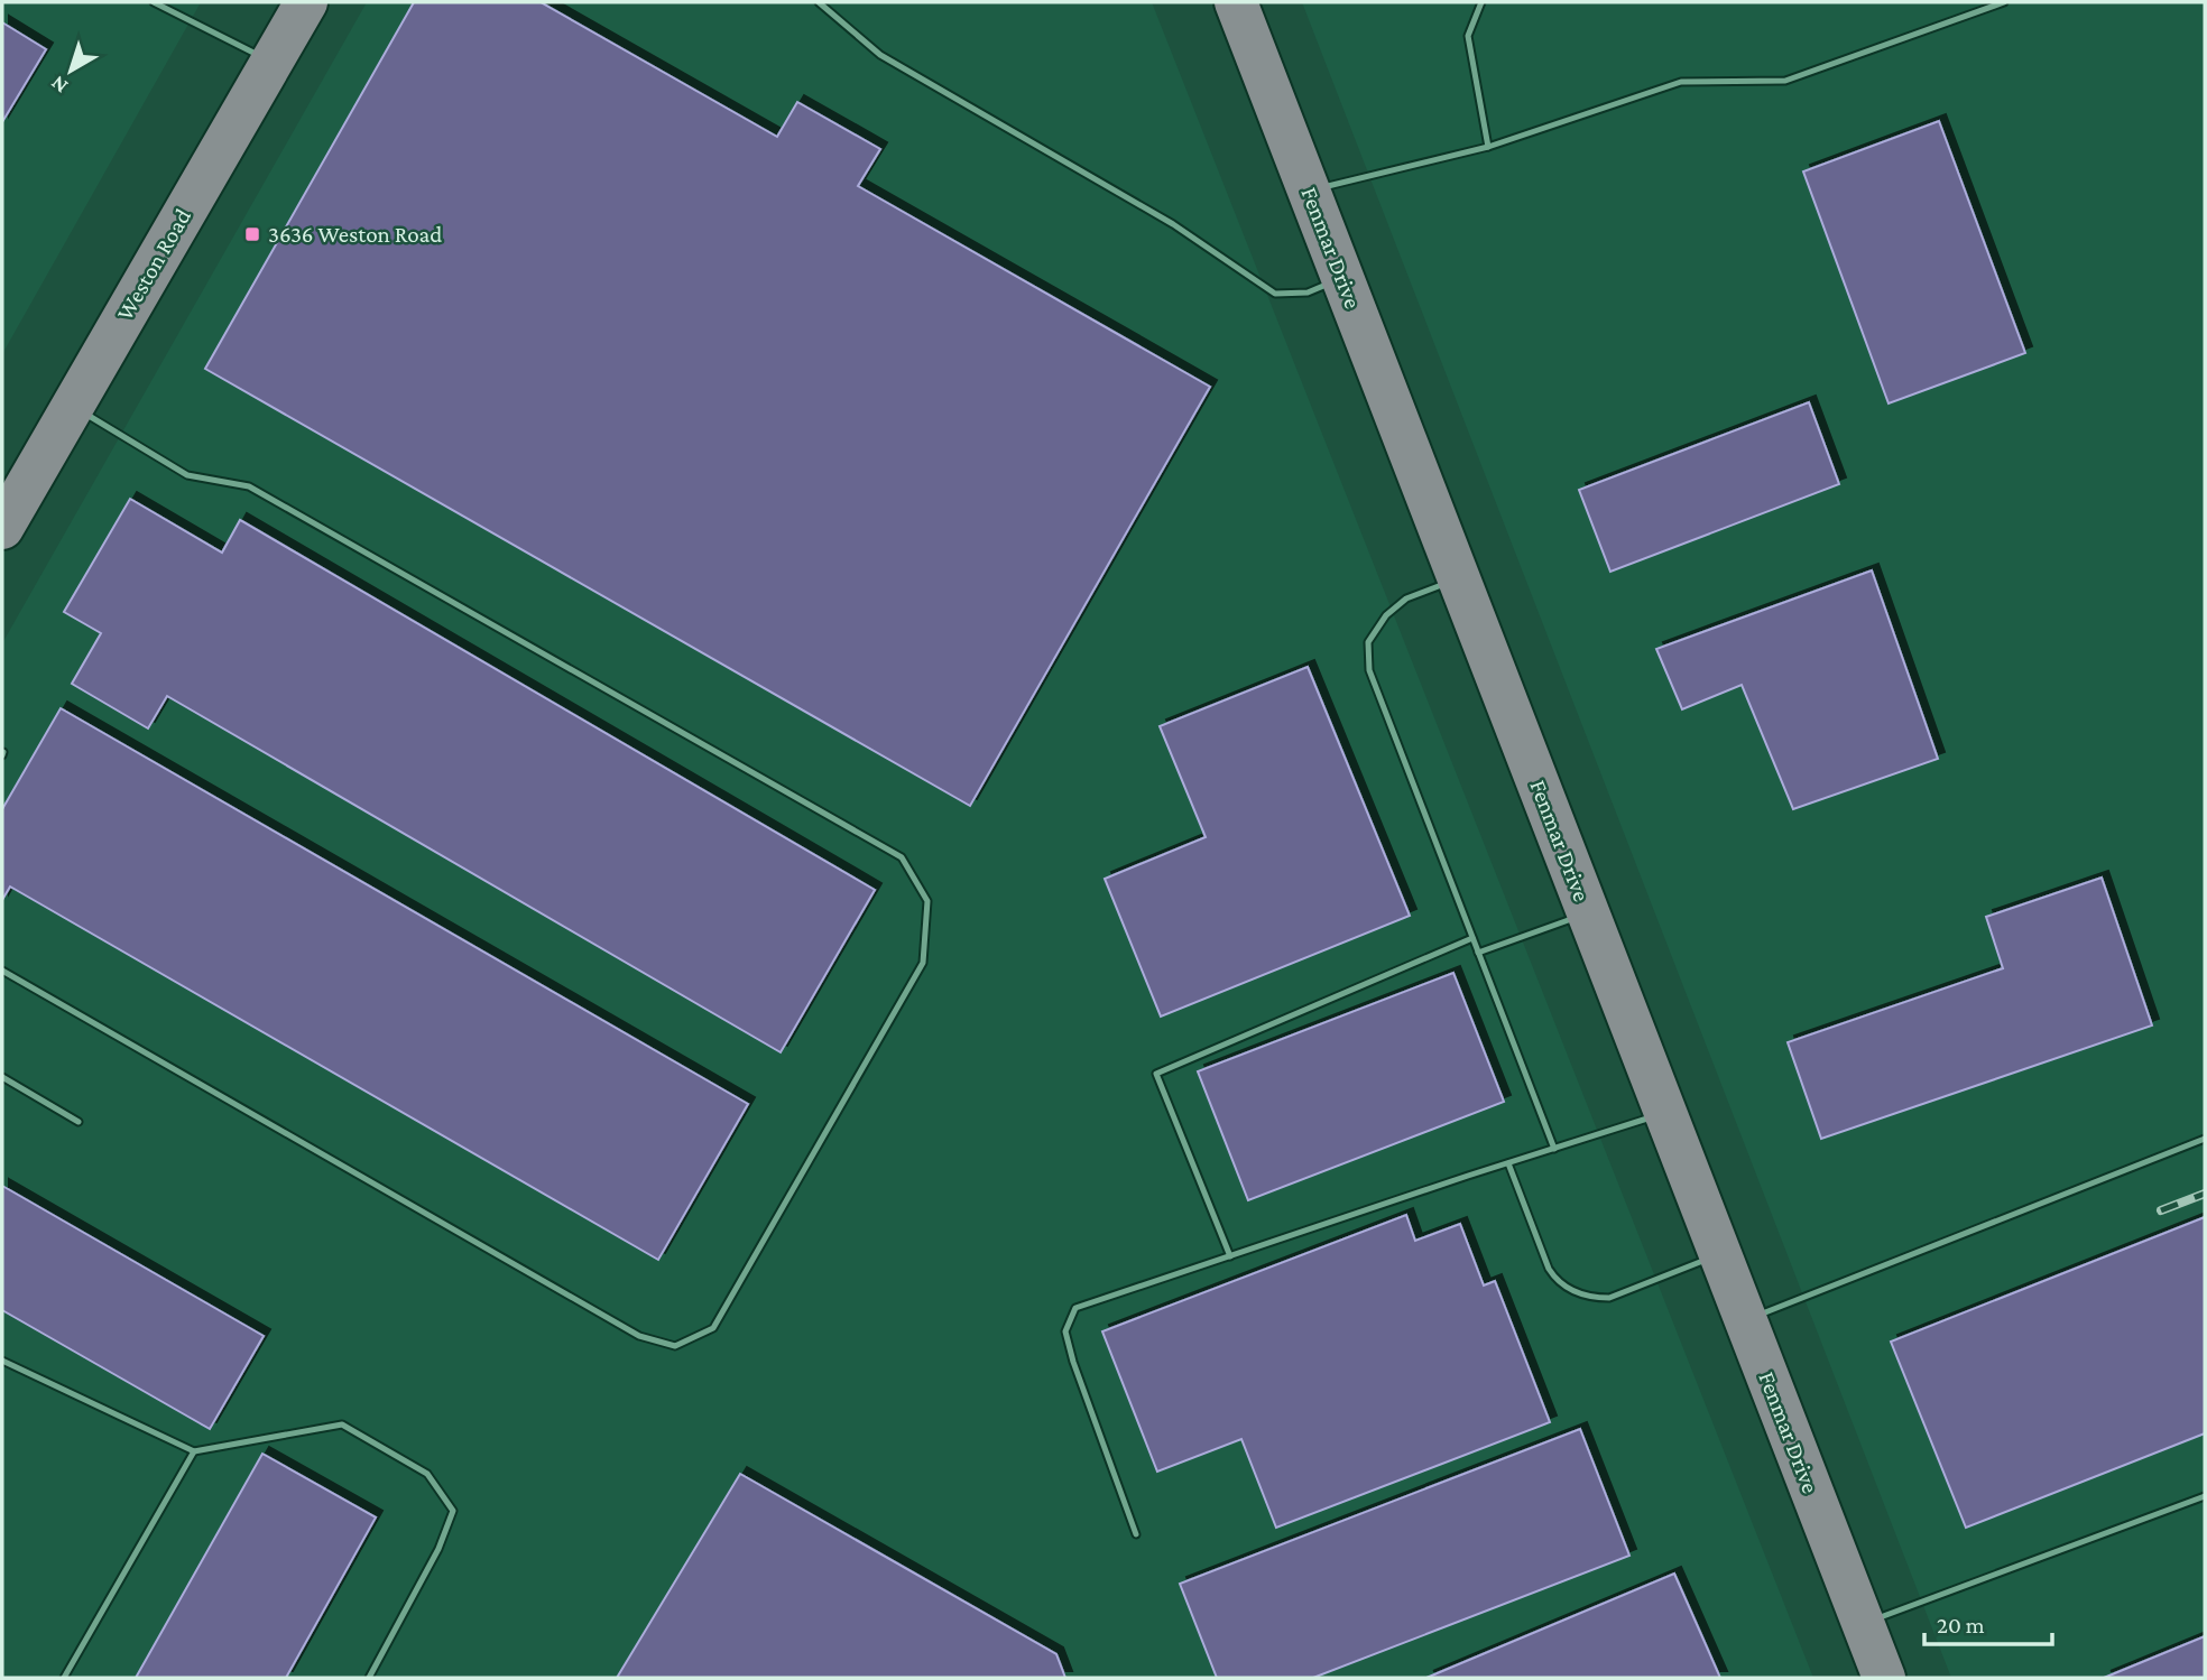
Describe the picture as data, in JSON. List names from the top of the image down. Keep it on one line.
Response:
{"streets":{"street":["Fenmar Drive","Weston Road"]},"places":{"transit":["3636 Weston Road"]},"scale_bar":"20 m","north":"bottom left"}
